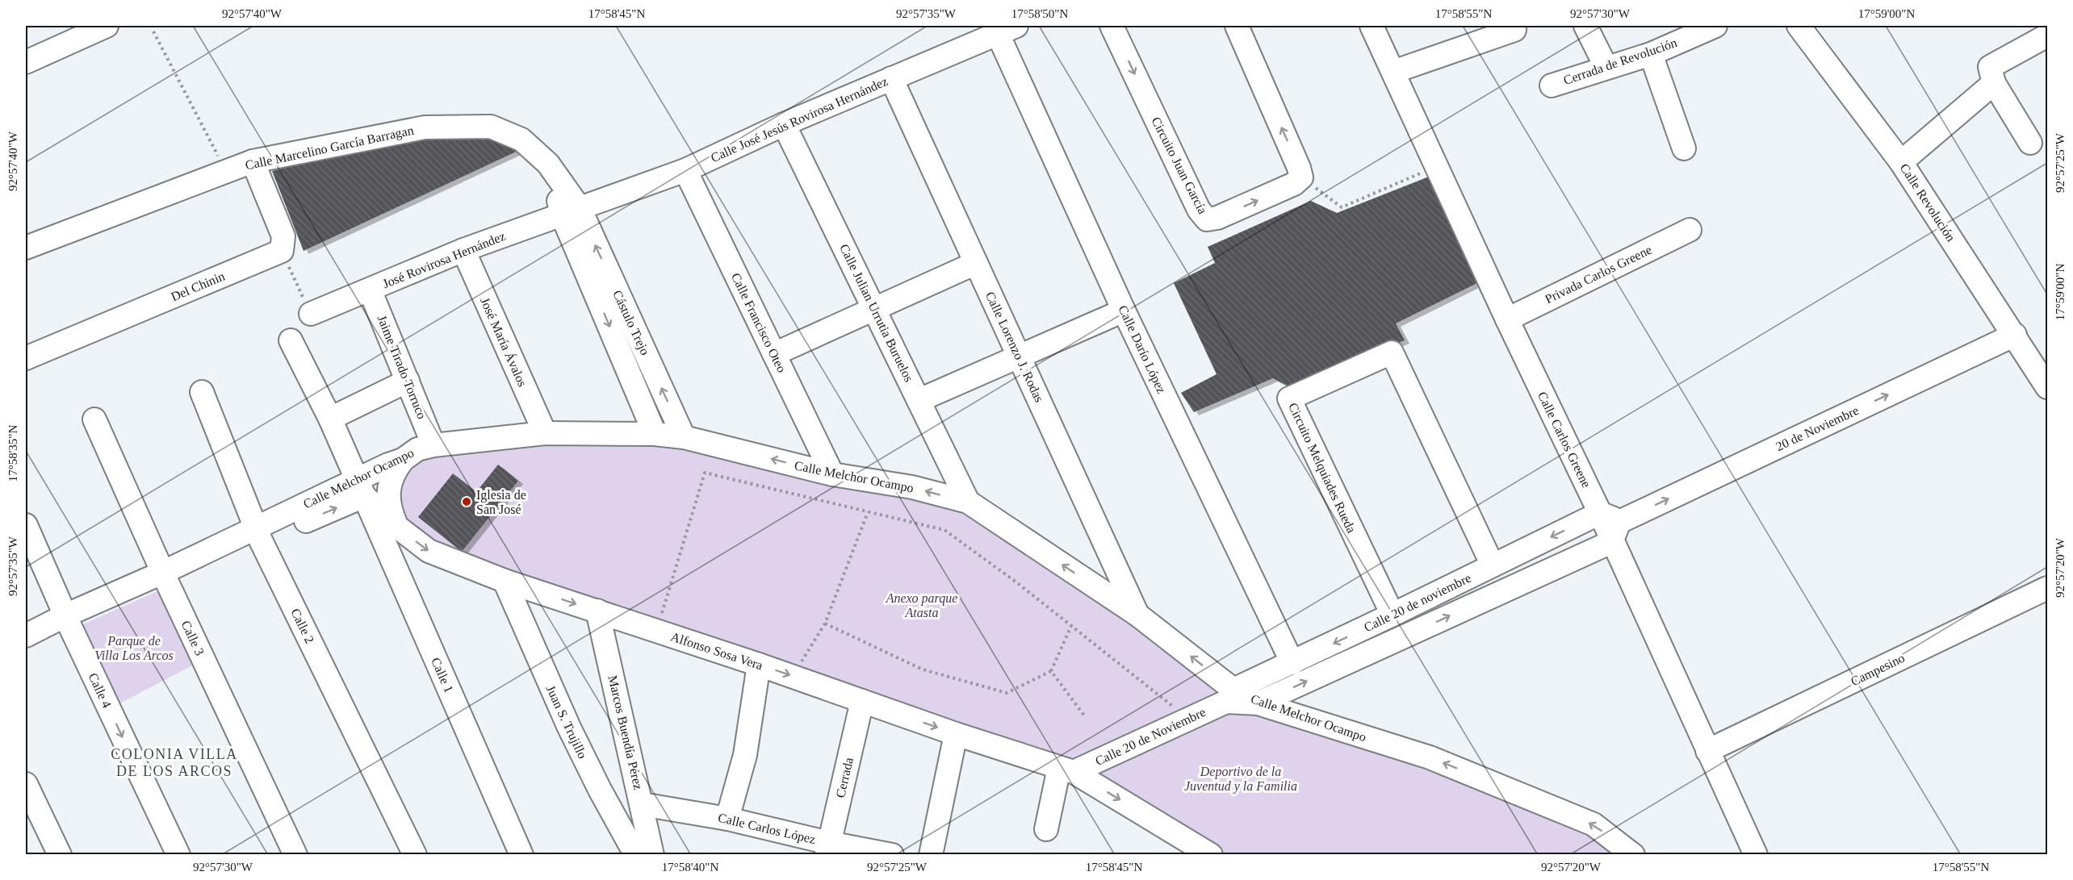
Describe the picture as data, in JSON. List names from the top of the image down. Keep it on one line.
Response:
{"streets":{"street":["Cerrada de Revolución","Calle José Jesús Rovirosa Hernández","Calle Marcelino García Barragan","Circuito Juan García","Calle Revolución","José Rovirosa Hernández","Privada Carlos Greene","Del Chinin","Calle Julian Urrutia Buruelos","Cástulo Trejo","Calle Francisco Oteo","José María Ávalos","Calle Lorenzo J. Rodas","Calle Darío López","Jaime Tirado Torruco","20 de Noviembre","Calle Carlos Greene","Circuito Melquiades Rueda","Calle Melchor Ocampo","Calle 20 de noviembre","Calle 2","Calle 3","Alfonso Sosa Vera","Campesino","Calle 1","Calle 4","Juan S. Trujillo","Marcos Buendía Pérez","Calle 20 de Noviembre","Cerrada","Calle Carlos López"]},"crossings":[["Calle José Jesús Rovirosa Hernández","Calle Marcelino García Barragan"],["Calle José Jesús Rovirosa Hernández","José Rovirosa Hernández"],["Calle José Jesús Rovirosa Hernández","Calle Julian Urrutia Buruelos"],["Calle José Jesús Rovirosa Hernández","Cástulo Trejo"],["Calle José Jesús Rovirosa Hernández","Calle Francisco Oteo"],["Calle José Jesús Rovirosa Hernández","Calle Lorenzo J. Rodas"],["Calle José Jesús Rovirosa Hernández","Calle Darío López"],["Calle Marcelino García Barragan","José Rovirosa Hernández"],["Calle Marcelino García Barragan","Cástulo Trejo"],["Calle Revolución","20 de Noviembre"],["José Rovirosa Hernández","Cástulo Trejo"],["José Rovirosa Hernández","José María Ávalos"],["José Rovirosa Hernández","Jaime Tirado Torruco"],["Privada Carlos Greene","Calle Carlos Greene"],["Calle Julian Urrutia Buruelos","Calle Melchor Ocampo"],["Cástulo Trejo","Calle Melchor Ocampo"],["Calle Francisco Oteo","Calle Melchor Ocampo"],["José María Ávalos","Calle Melchor Ocampo"],["Calle Lorenzo J. Rodas","Calle Melchor Ocampo"],["Calle Darío López","Calle 20 de noviembre"],["Jaime Tirado Torruco","Calle Melchor Ocampo"],["20 de Noviembre","Calle Carlos Greene"],["20 de Noviembre","Calle 20 de noviembre"],["Calle Carlos Greene","Calle 20 de noviembre"],["Calle Carlos Greene","Campesino"],["Circuito Melquiades Rueda","Calle 20 de noviembre"],["Calle Melchor Ocampo","Calle 20 de noviembre"],["Calle Melchor Ocampo","Calle 2"],["Calle Melchor Ocampo","Calle 3"],["Calle Melchor Ocampo","Alfonso Sosa Vera"],["Calle Melchor Ocampo","Calle 1"],["Calle Melchor Ocampo","Calle 4"],["Calle Melchor Ocampo","Calle 20 de Noviembre"],["Calle 20 de noviembre","Calle 20 de Noviembre"],["Alfonso Sosa Vera","Calle 1"],["Alfonso Sosa Vera","Juan S. Trujillo"],["Alfonso Sosa Vera","Marcos Buendía Pérez"],["Alfonso Sosa Vera","Calle 20 de Noviembre"],["Alfonso Sosa Vera","Cerrada"],["Marcos Buendía Pérez","Calle Carlos López"],["Cerrada","Calle Carlos López"]],"one_way":["20 de Noviembre","Calle Melchor Ocampo","Alfonso Sosa Vera"],"districts":["COLONIA VILLA DE LOS ARCOS"],"parks":["Anexo parque Atasta","Parque de Villa Los Arcos","Deportivo de la Juventud y la Familia"],"places":["Iglesia de San José"],"coordinates":["92°57'40\"W","17°58'45\"N","92°57'35\"W","17°58'50\"N","17°58'55\"N","92°57'30\"W","17°59'00\"N","92°57'25\"W","17°58'35\"N","92°57'20\"W","17°58'40\"N"]}
